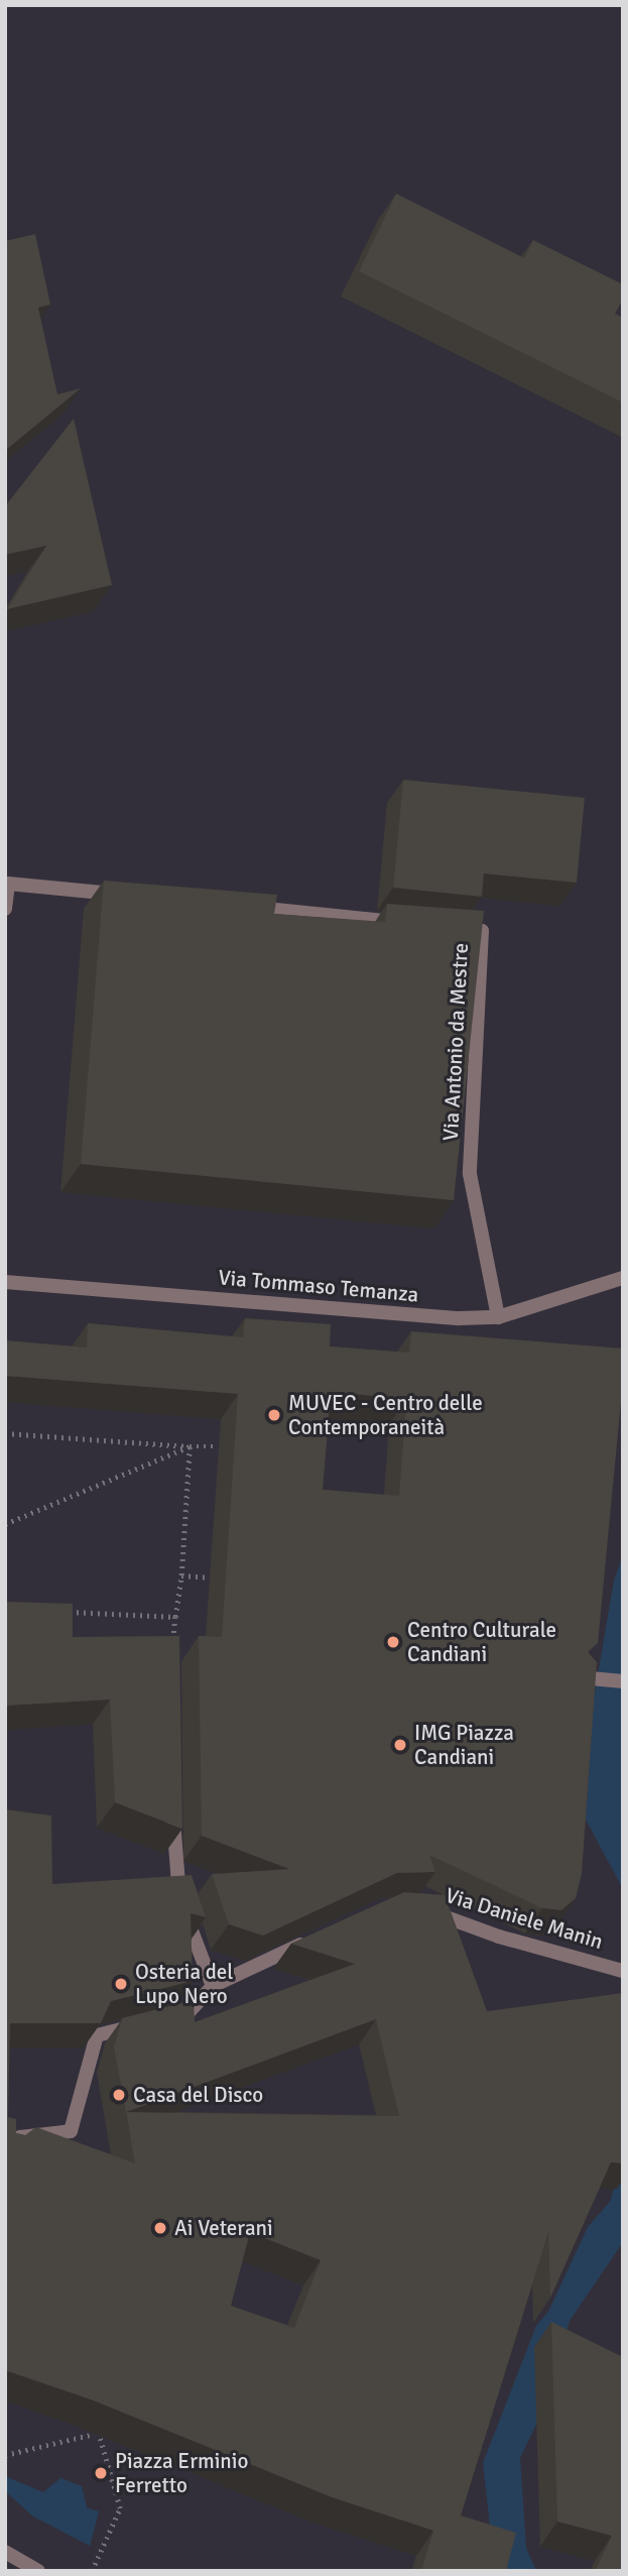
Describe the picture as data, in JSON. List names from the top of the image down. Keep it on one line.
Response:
{"streets":{"street":["Via Antonio da Mestre","Via Tommaso Temanza","Via Daniele Manin"]},"crossings":[["Via Antonio da Mestre","Via Tommaso Temanza"]],"places":["MUVEC - Centro delle Contemporaneità","Centro Culturale Candiani","IMG Piazza Candiani","Osteria del Lupo Nero","Casa del Disco","Ai Veterani","Piazza Erminio Ferretto"]}
